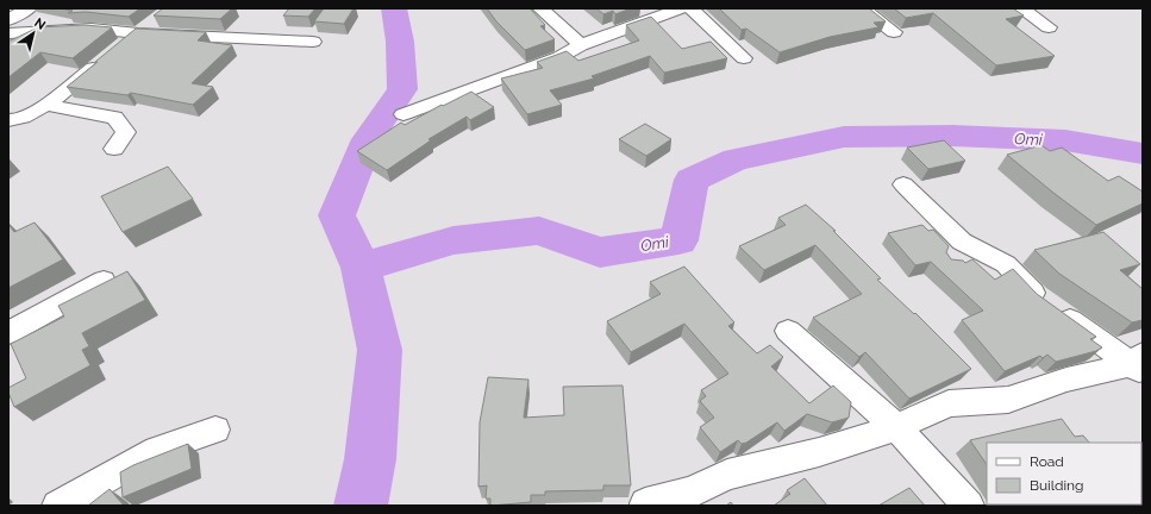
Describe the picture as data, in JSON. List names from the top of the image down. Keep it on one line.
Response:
{"water":["Omi"],"legend":["Road","Building"],"north":"top right"}
